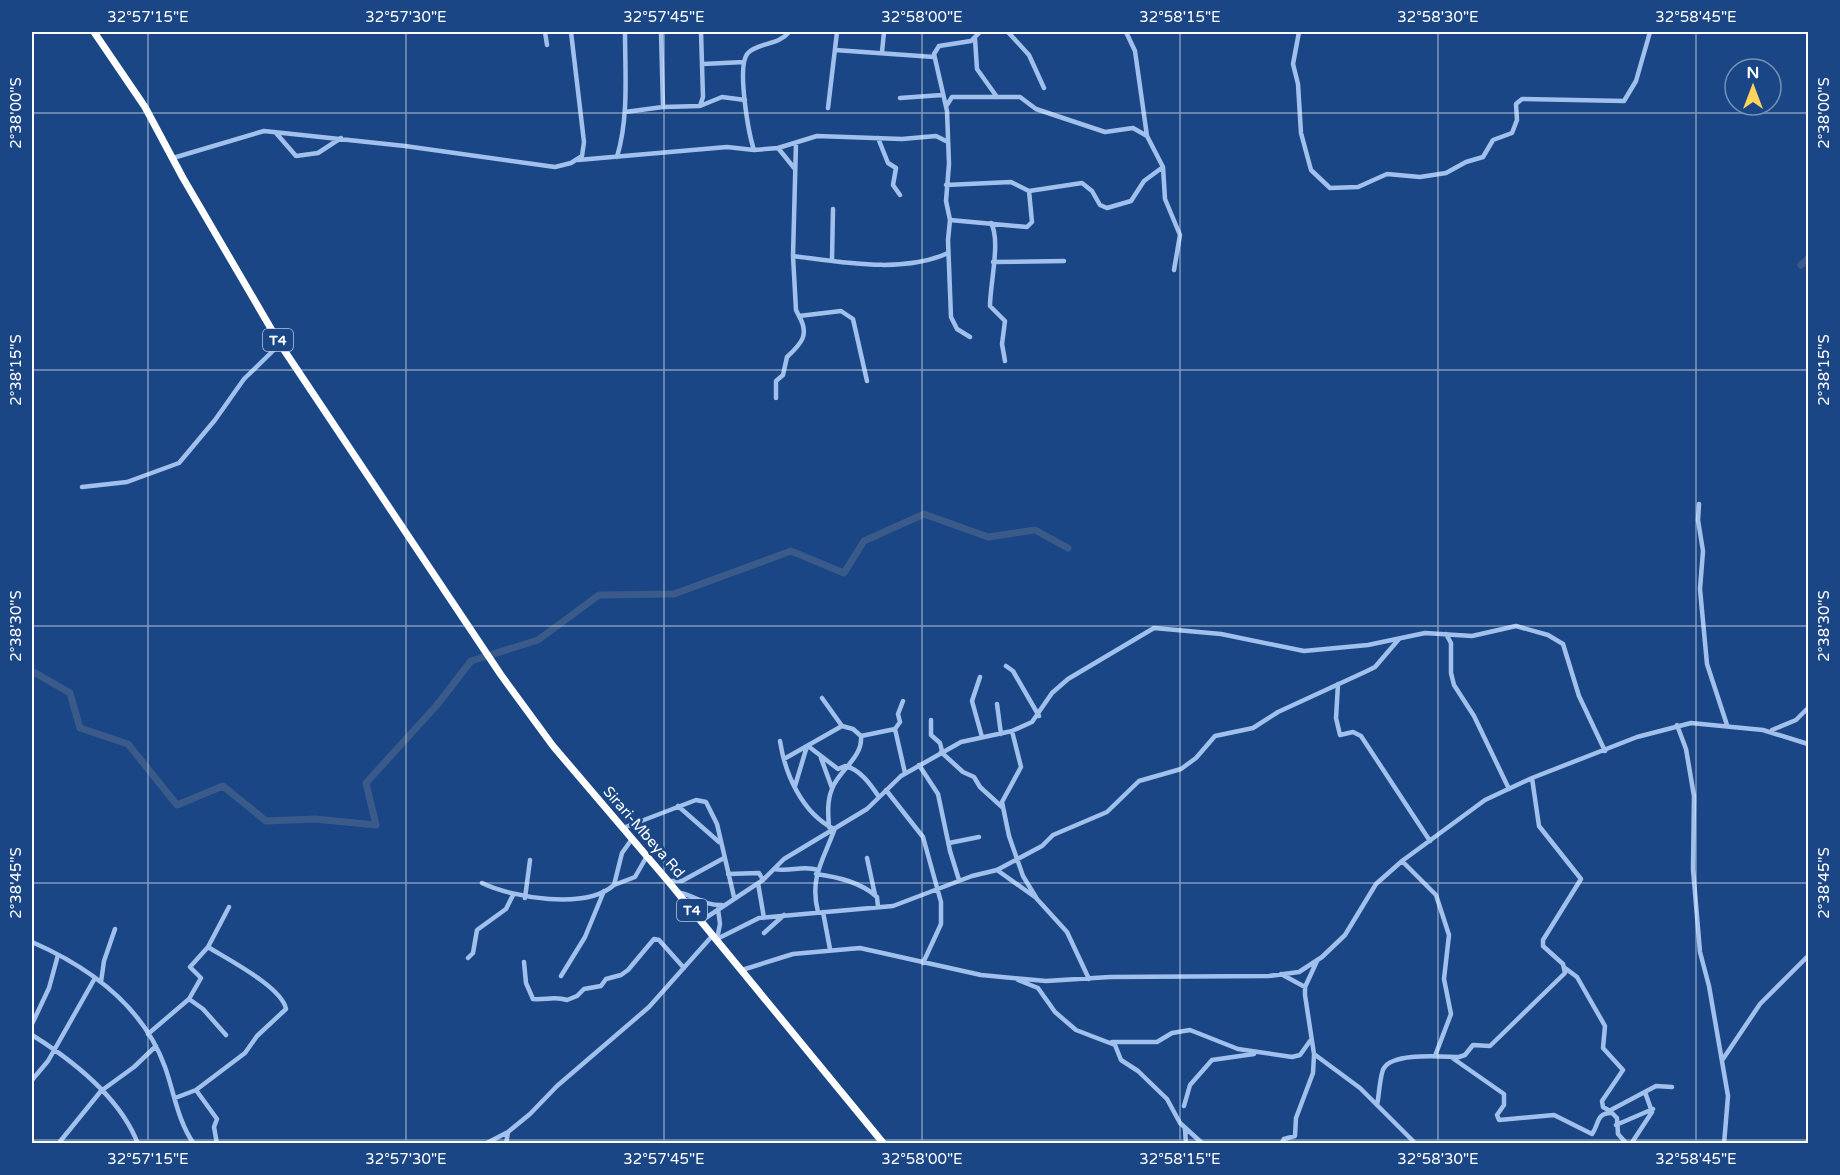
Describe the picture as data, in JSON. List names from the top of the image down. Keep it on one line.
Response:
{"streets":{"highway":["T4","Sirari-Mbeya Rd"]},"crossings":[["T4","Sirari-Mbeya Rd"]],"north":"top","coordinates":["32°57'15\"E","32°57'30\"E","32°57'45\"E","32°58'00\"E","32°58'15\"E","32°58'30\"E","32°58'45\"E","2°38'00\"S","2°38'15\"S","2°38'30\"S","2°38'45\"S"]}
